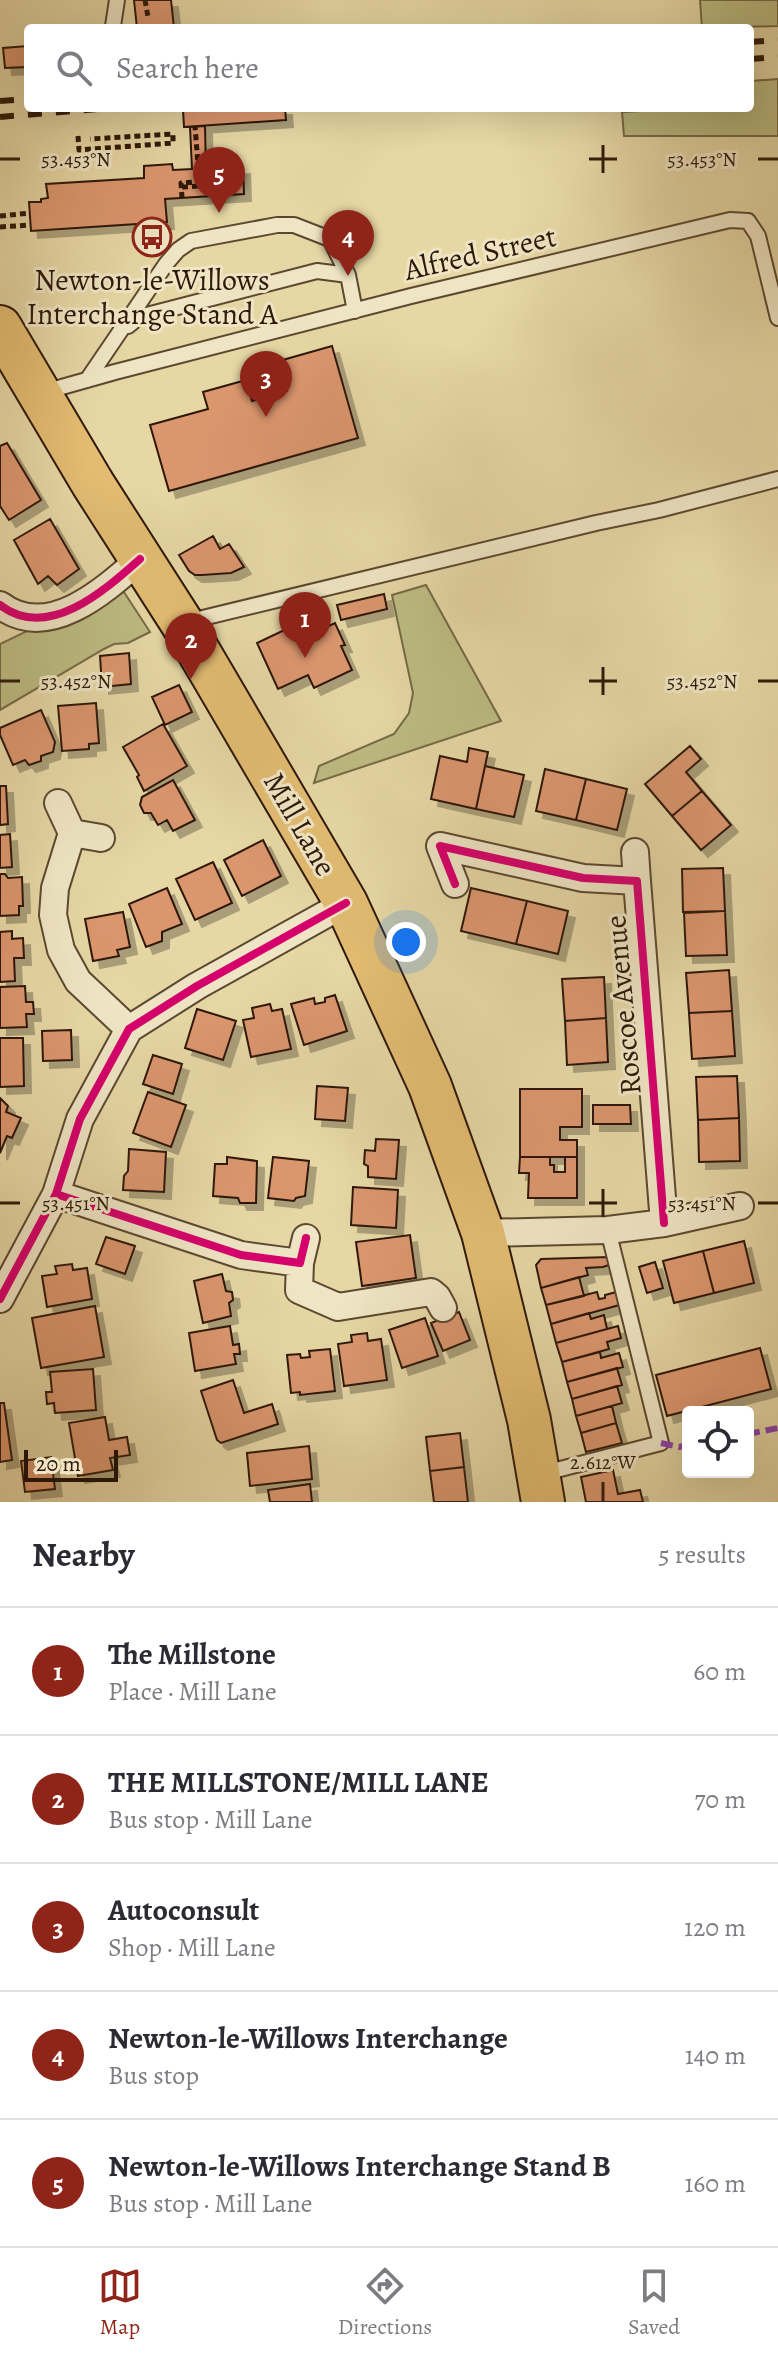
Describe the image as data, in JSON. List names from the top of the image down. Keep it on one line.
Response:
{"streets":{"main road":["Mill Lane"],"street":["Roscoe Avenue"],"lane":["Alfred Street"]},"crossings":[["Alfred Street","Mill Lane"]],"places":{"bus stop":["Newton-le-Willows Interchange Stand A"]},"scale_bar":"20 m","page":{"search":"Search here","pins":["5","4","3","1","2"],"scale":"20 m","heading":["Nearby","5 results"],"list":[{"mark":"1","name":"The Millstone","note":"Place · Mill Lane","value":"60 m"},{"mark":"2","name":"THE MILLSTONE/MILL LANE","note":"Bus stop · Mill Lane","value":"70 m"},{"mark":"3","name":"Autoconsult","note":"Shop · Mill Lane","value":"120 m"},{"mark":"4","name":"Newton-le-Willows Interchange","note":"Bus stop","value":"140 m"},{"mark":"5","name":"Newton-le-Willows Interchange Stand B","note":"Bus stop · Mill Lane","value":"160 m"}],"nav":["Map","Directions","Saved"]},"coordinates":["53.453°N","53.452°N","53.451°N","2.612°W"]}
